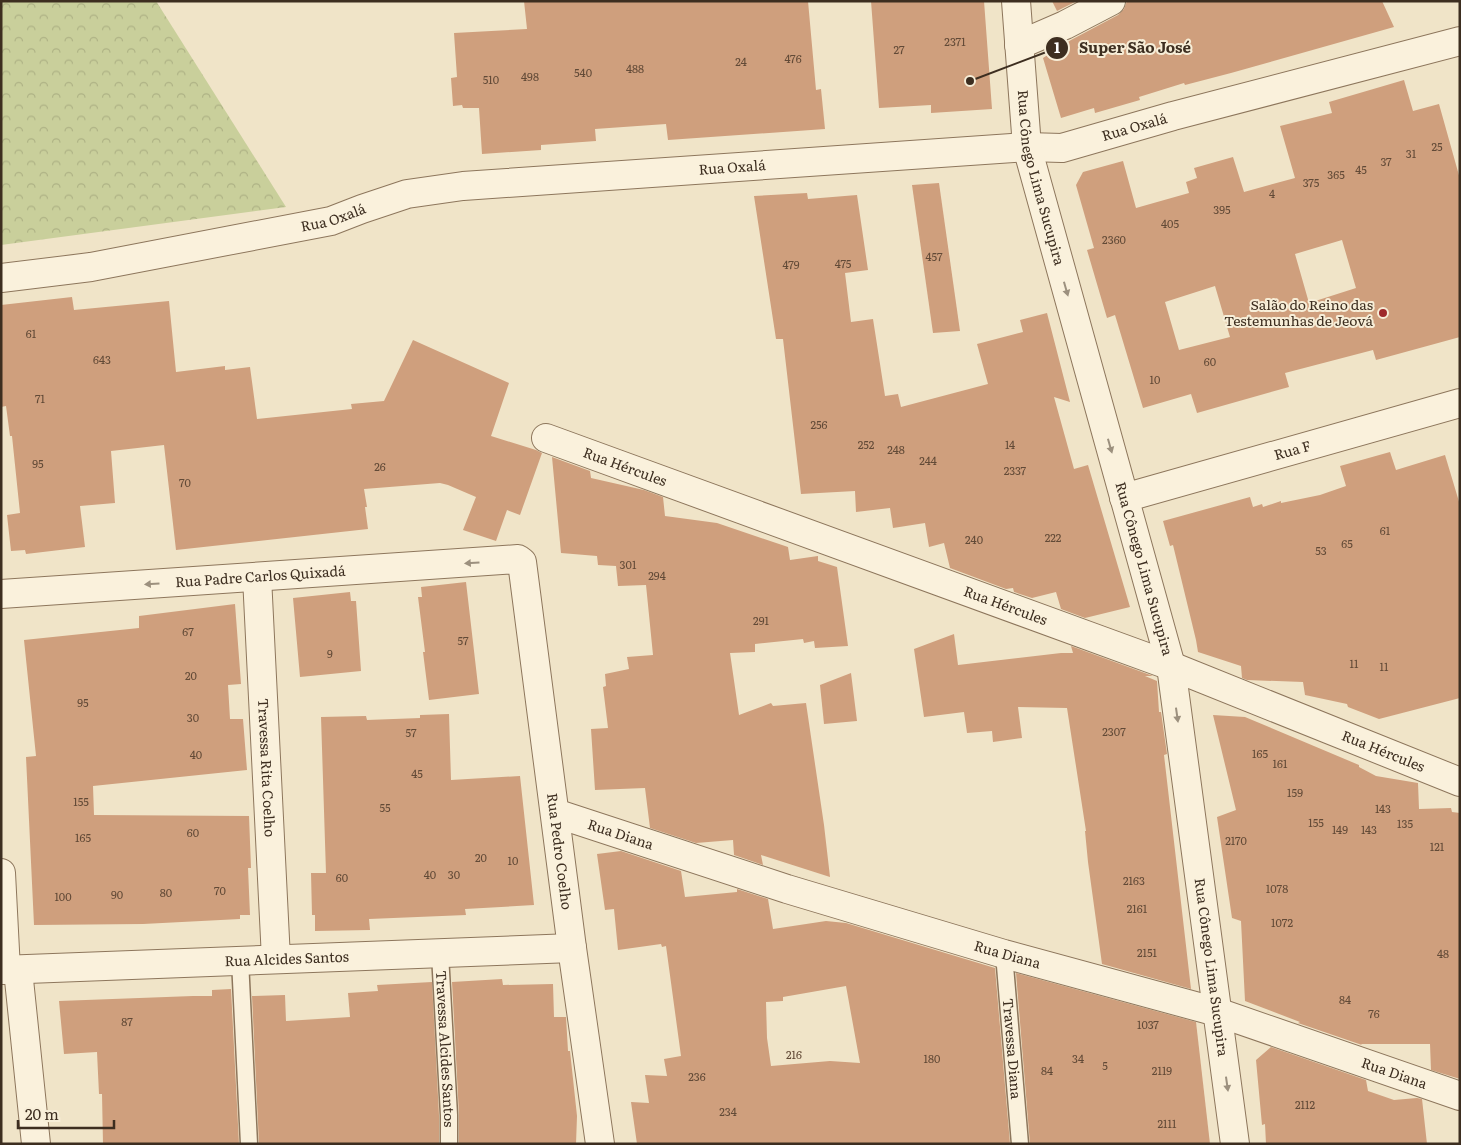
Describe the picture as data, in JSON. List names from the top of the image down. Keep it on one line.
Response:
{"streets":{"street":["Rua Oxalá","Rua Cônego Lima Sucupira","Rua F","Rua Hércules","Rua Padre Carlos Quixadá","Travessa Rita Coelho","Rua Diana","Rua Pedro Coelho","Rua Alcides Santos"],"lane":["Travessa Alcides Santos","Travessa Diana"]},"crossings":[["Rua Oxalá","Rua Cônego Lima Sucupira"],["Rua Cônego Lima Sucupira","Rua F"],["Rua Cônego Lima Sucupira","Rua Hércules"],["Rua Cônego Lima Sucupira","Rua Diana"],["Rua Padre Carlos Quixadá","Travessa Rita Coelho"],["Rua Padre Carlos Quixadá","Rua Pedro Coelho"],["Travessa Rita Coelho","Rua Alcides Santos"],["Rua Diana","Rua Pedro Coelho"],["Rua Diana","Travessa Diana"],["Rua Pedro Coelho","Rua Alcides Santos"],["Rua Alcides Santos","Travessa Alcides Santos"]],"one_way":["Rua Cônego Lima Sucupira","Rua Padre Carlos Quixadá"],"places":["Super São José","Salão do Reino das Testemunhas de Jeová"],"house_numbers":["2371","27","476","24","488","540","498","510","25","31","37","45","365","375","4","395","405","2360","457","475","479","61","643","60","10","71","256","252","14","248","244","95","26","2337","70","61","222","240","65","53","301","294","291","67","57","9","11","11","20","95","30","2307","57","165","40","161","45","159","155","55","143","155","135","149","143","60","165","2170","121","20","10","40","30","60","2163","1078","70","80","90","100","2161","1072","2151","48","84","76","87","1037","216","180","34","5","84","2119","236","2112","234","2111"],"scale_bar":"20 m"}
